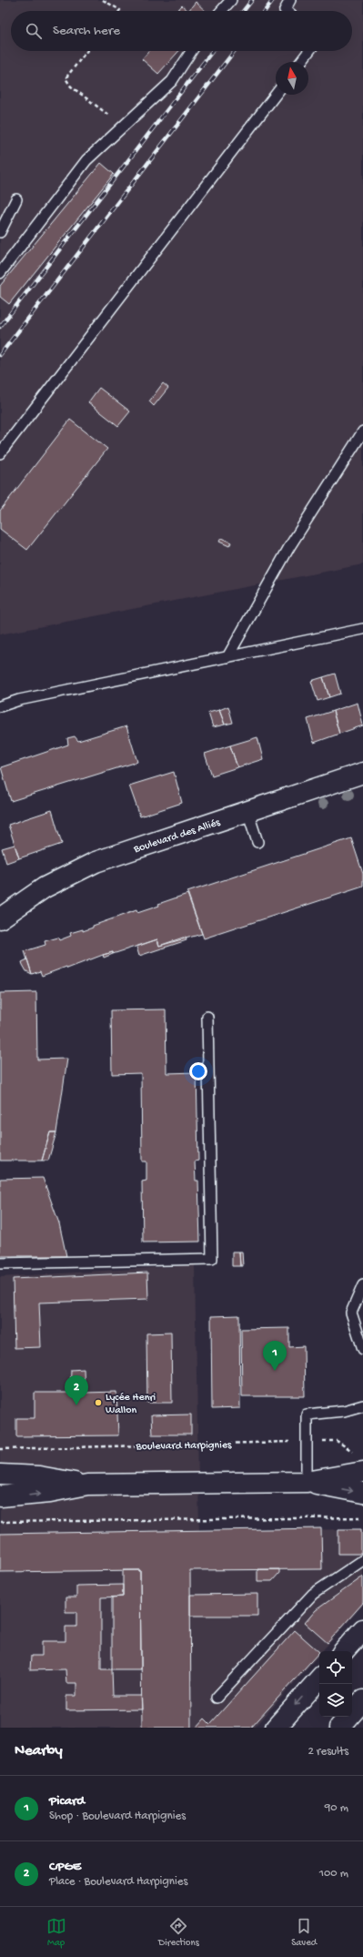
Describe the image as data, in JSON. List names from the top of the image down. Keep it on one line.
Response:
{"streets":{"main road":["Boulevard des Alliés"],"path":["Boulevard Harpignies"]},"places":["Lycée Henri Wallon"],"north":"top","page":{"search":"Search here","pins":["1","2"],"heading":["Nearby","2 results"],"list":[{"mark":"1","name":"Picard","note":"Shop · Boulevard Harpignies","value":"90 m"},{"mark":"2","name":"CPGE","note":"Place · Boulevard Harpignies","value":"100 m"}],"nav":["Map","Directions","Saved"]}}
